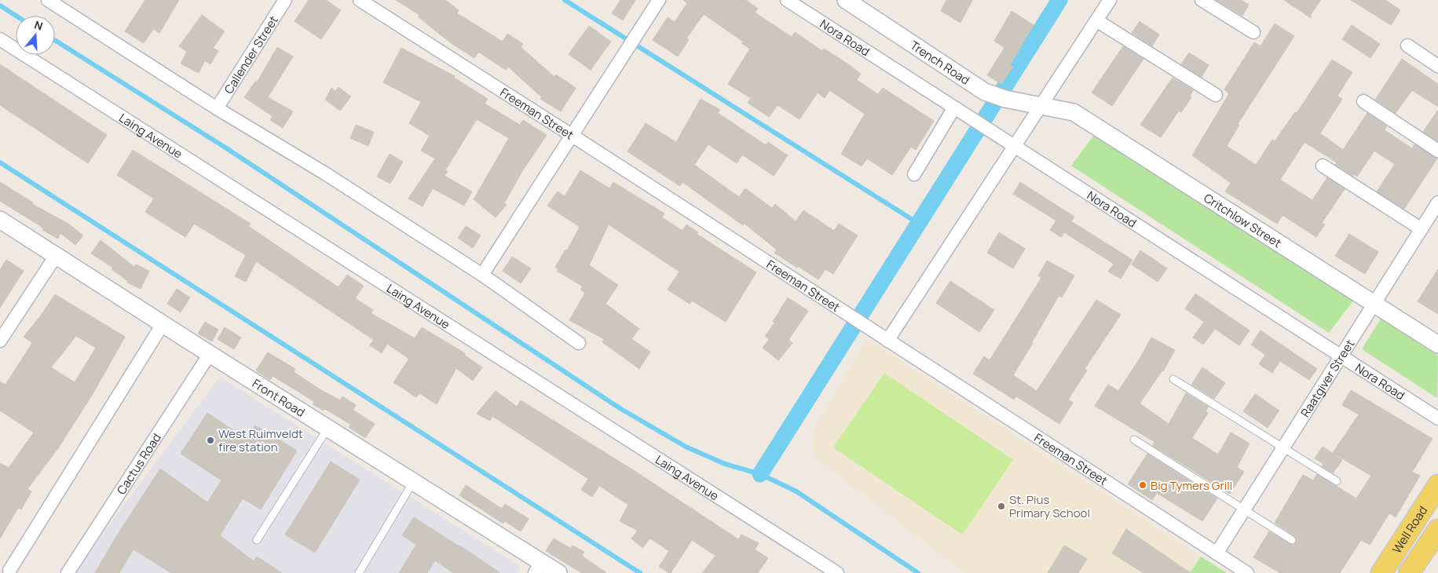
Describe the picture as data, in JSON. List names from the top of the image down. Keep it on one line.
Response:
{"streets":{"main road":["Well Road"],"street":["Nora Road","Callender Street","Trench Road","Freeman Street","Laing Avenue","Critchlow Street","Raatgiver Street","Front Road","Cactus Road"]},"crossings":[["Nora Road","Raatgiver Street"],["Trench Road","Critchlow Street"],["Freeman Street","Raatgiver Street"],["Critchlow Street","Raatgiver Street"],["Front Road","Cactus Road"]],"places":["West Ruimveldt fire station","Big Tymers Grill","St. Pius Primary School"],"north":"top"}
